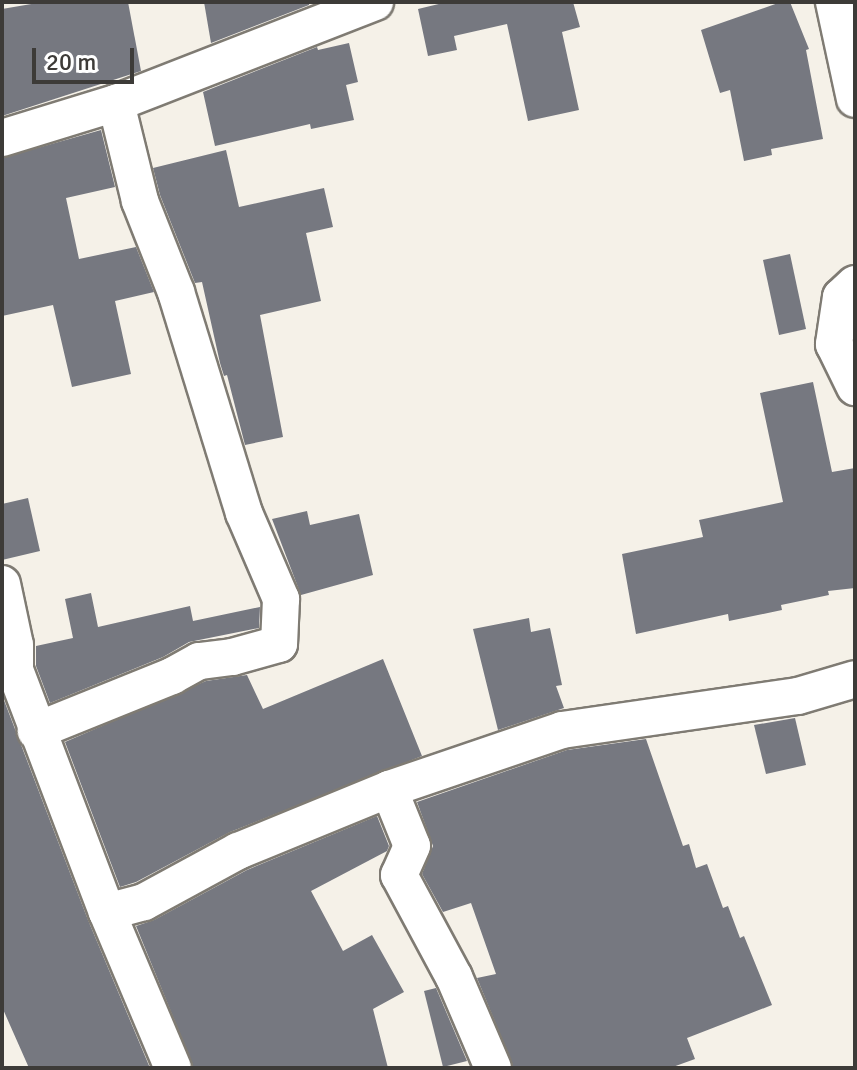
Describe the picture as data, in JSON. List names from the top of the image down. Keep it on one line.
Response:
{"scale_bar":"20 m"}
